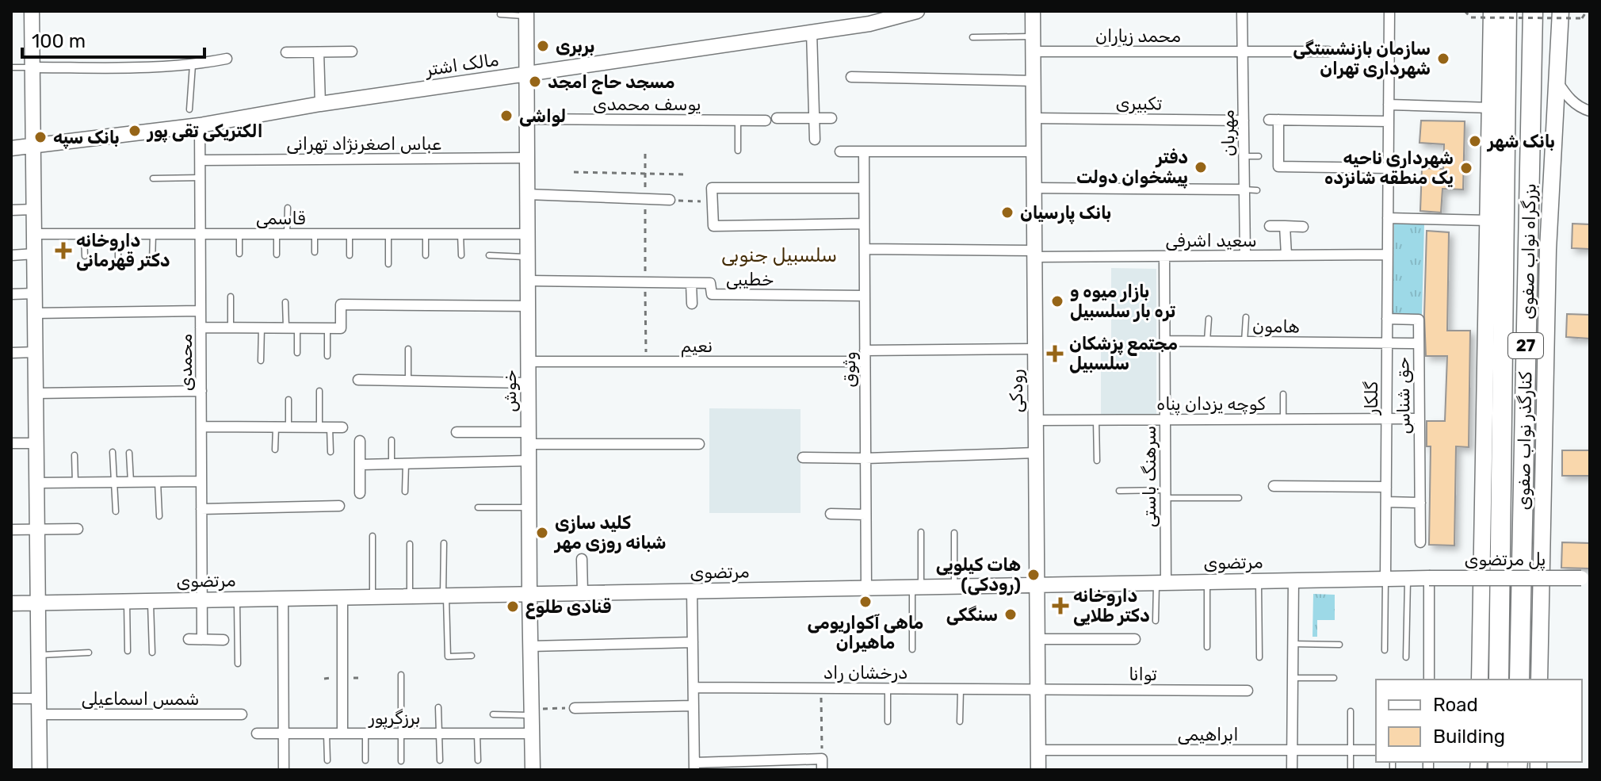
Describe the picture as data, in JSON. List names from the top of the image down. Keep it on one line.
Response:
{"streets":{"highway":["بزرگراه نواب صفوی","27"],"main road":["مالک اشتر","خوش","رودکی","کنارگذر نواب صفوی","پل مرتضوی","مرتضوی"],"street":["محمد زیاران","تکبیری","یوسف محمدی","مهربان","عباس اصغرنژاد تهرانی","قاسمی","سعید اشرفی","خطیبی","هامون","نعیم","محمدی","وثوق","حق شناس","گلکار","کوچه یزدان پناه","سرهنگ باستی","درخشان راد","توانا","شمس اسماعیلی","برزگرپور","ابراهیمی"]},"crossings":[["محمد زیاران","مهربان"],["محمد زیاران","رودکی"],["مالک اشتر","محمدی"],["مالک اشتر","خوش"],["تکبیری","مهربان"],["تکبیری","رودکی"],["یوسف محمدی","خوش"],["مهربان","سعید اشرفی"],["عباس اصغرنژاد تهرانی","محمدی"],["عباس اصغرنژاد تهرانی","خوش"],["قاسمی","محمدی"],["قاسمی","خوش"],["سعید اشرفی","وثوق"],["سعید اشرفی","رودکی"],["سعید اشرفی","گلکار"],["سعید اشرفی","سرهنگ باستی"],["خطیبی","وثوق"],["خطیبی","خوش"],["هامون","حق شناس"],["هامون","گلکار"],["هامون","سرهنگ باستی"],["نعیم","وثوق"],["نعیم","خوش"],["محمدی","مرتضوی"],["وثوق","مرتضوی"],["خوش","مرتضوی"],["خوش","برزگرپور"],["رودکی","کوچه یزدان پناه"],["رودکی","مرتضوی"],["رودکی","درخشان راد"],["رودکی","توانا"],["رودکی","ابراهیمی"],["حق شناس","گلکار"],["حق شناس","کوچه یزدان پناه"],["گلکار","کوچه یزدان پناه"],["گلکار","مرتضوی"],["کوچه یزدان پناه","سرهنگ باستی"],["سرهنگ باستی","مرتضوی"],["پل مرتضوی","مرتضوی"],["درخشان راد","توانا"]],"districts":["سلسبیل جنوبی"],"places":{"other":["بربری","سازمان بازنشستگی شهرداری تهران","مسجد حاج امجد","لواشی","الکتریکی تقی پور","بانک سپه","بانک شهر","دفتر پیشخوان دولت","شهرداری ناحیه یک منطقه شانزده","بانک پارسیان","بازار میوه و تره بار سلسبیل","کلید سازی شبانه روزی مهر","هات کیلویی (رودکی)","ماهی آکواریومی ماهیران","قنادی طلوع","سنگکی"],"health":["داروخانه دکتر قهرمانی","مجتمع پزشکان سلسبیل","داروخانه دکتر طلایی"]},"legend":["Road","Building"],"scale_bar":"100 m"}
